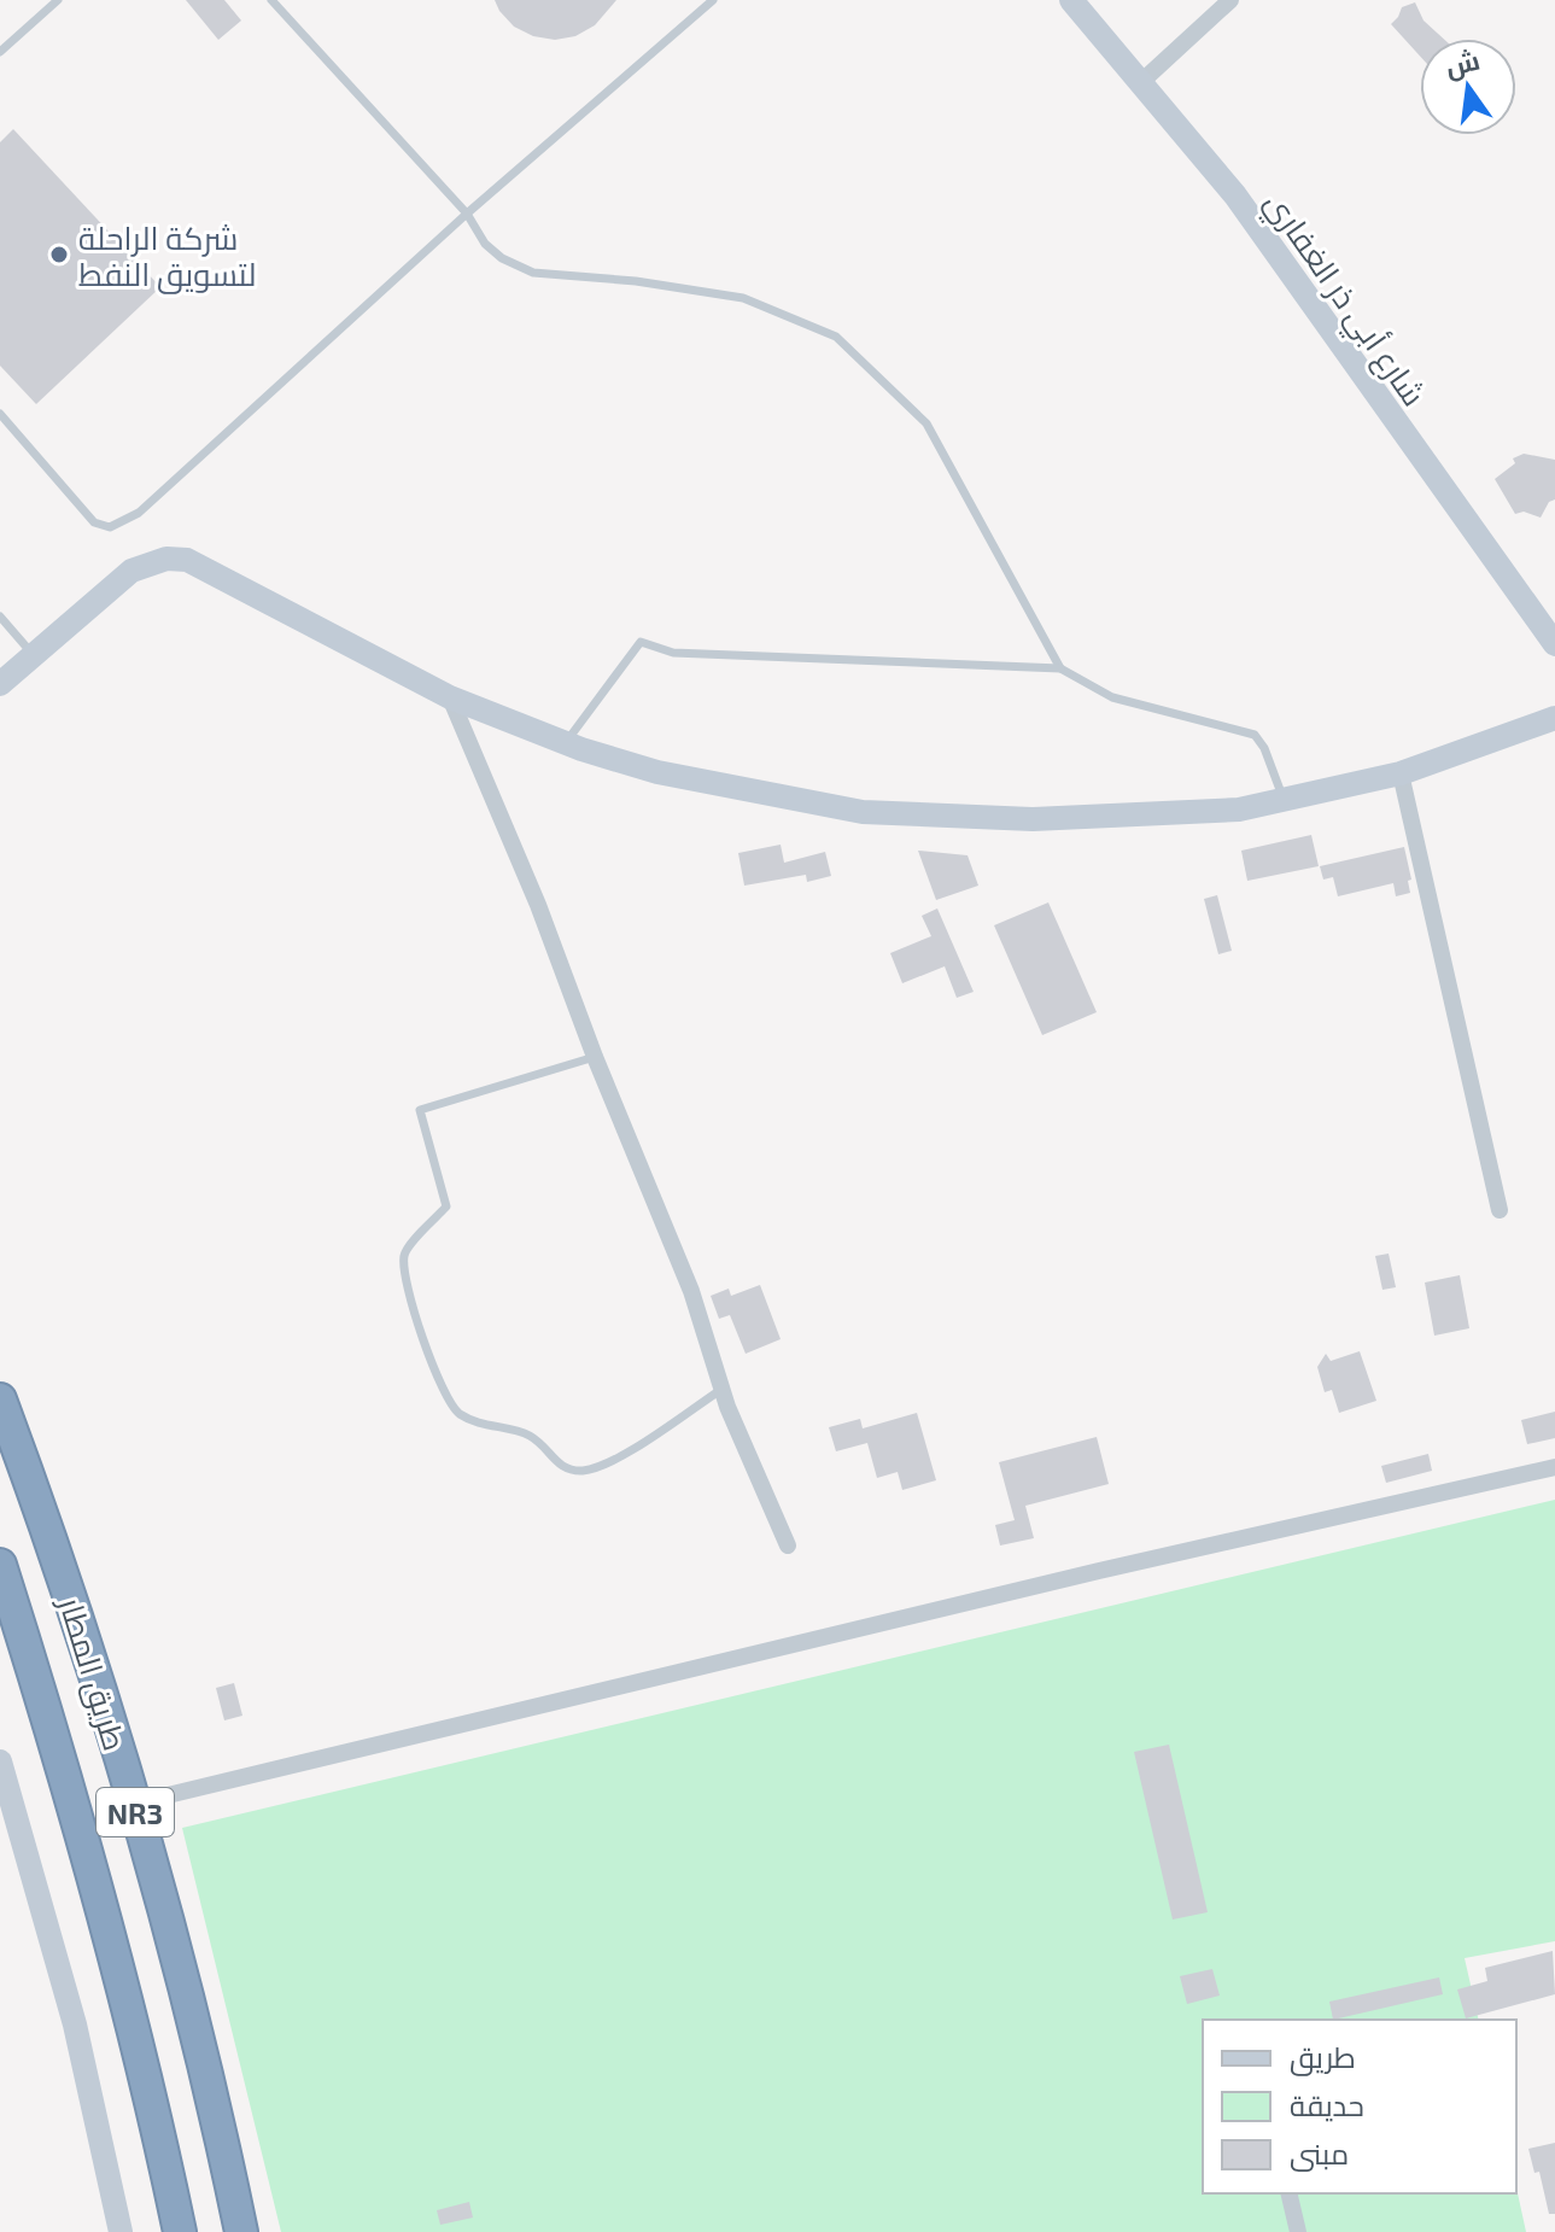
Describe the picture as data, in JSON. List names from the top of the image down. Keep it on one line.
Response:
{"streets":{"highway":["طريق المطار","NR3"],"street":["شارع أبي ذر الغفاري"]},"places":["شركة الراحلة لتسويق النفط"],"legend":["طريق","حديقة","مبنى"],"north":"top"}
